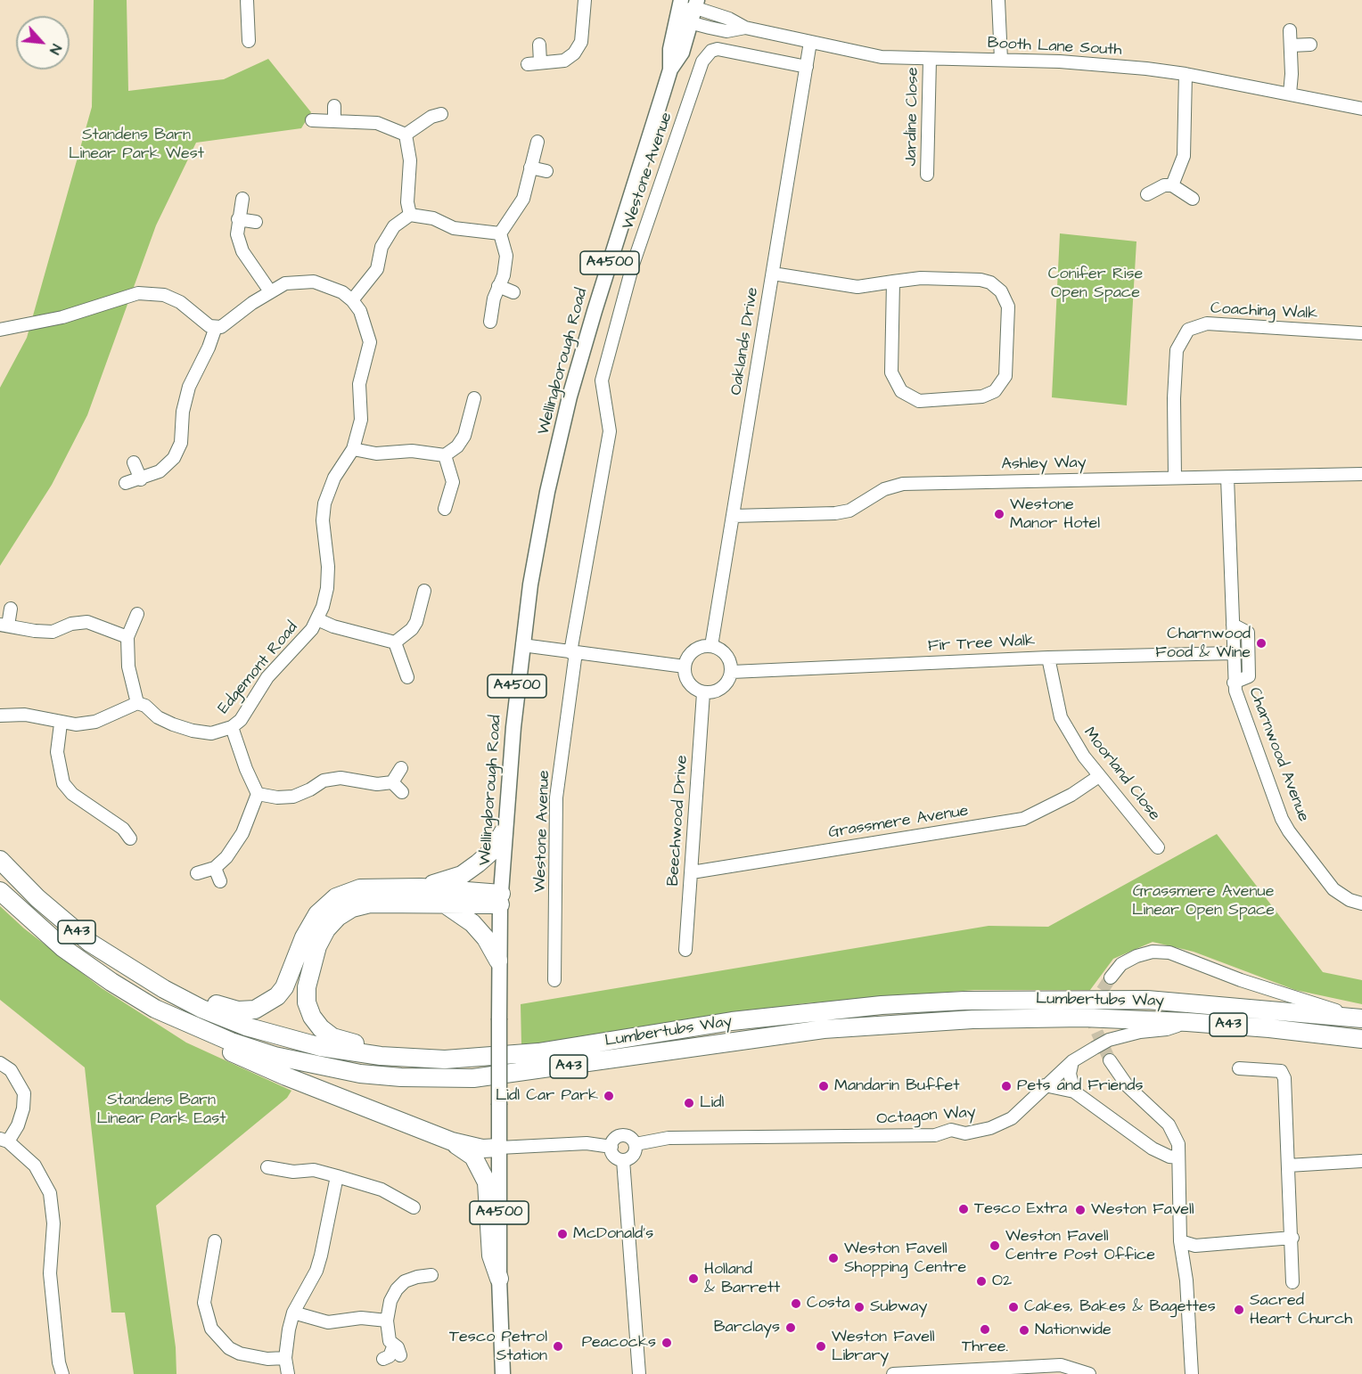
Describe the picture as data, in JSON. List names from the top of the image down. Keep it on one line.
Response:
{"streets":{"highway":["A43","Lumbertubs Way"],"main road":["A4500","Wellingborough Road"],"street":["Booth Lane South","Jardine Close","Westone Avenue","Coaching Walk","Oaklands Drive","Ashley Way","Fir Tree Walk","Edgemont Road","Charnwood Avenue","Moorland Close","Beechwood Drive","Grassmere Avenue","Octagon Way"]},"crossings":[["Booth Lane South","Jardine Close"],["Booth Lane South","Oaklands Drive"],["Booth Lane South","Wellingborough Road"],["Westone Avenue","Oaklands Drive"],["Coaching Walk","Ashley Way"],["Oaklands Drive","Ashley Way"],["Oaklands Drive","Fir Tree Walk"],["Oaklands Drive","Beechwood Drive"],["Ashley Way","Charnwood Avenue"],["Fir Tree Walk","Charnwood Avenue"],["Fir Tree Walk","Moorland Close"],["Fir Tree Walk","Beechwood Drive"],["Moorland Close","Grassmere Avenue"],["Beechwood Drive","Grassmere Avenue"],["Lumbertubs Way","Octagon Way"]],"parks":["Standens Barn Linear Park West","Conifer Rise Open Space","Grassmere Avenue Linear Open Space","Standens Barn Linear Park East"],"places":["Westone Manor Hotel","Charnwood Food & Wine","Mandarin Buffet","Pets and Friends","Lidl Car Park","Lidl","Tesco Extra","Weston Favell","McDonald's","Weston Favell Centre Post Office","Weston Favell Shopping Centre","Holland & Barrett","O2","Costa","Subway","Cakes, Bakes & Bagettes","Sacred Heart Church","Barclays","Three.","Nationwide","Peacocks","Tesco Petrol Station","Weston Favell Library"],"north":"bottom right"}
